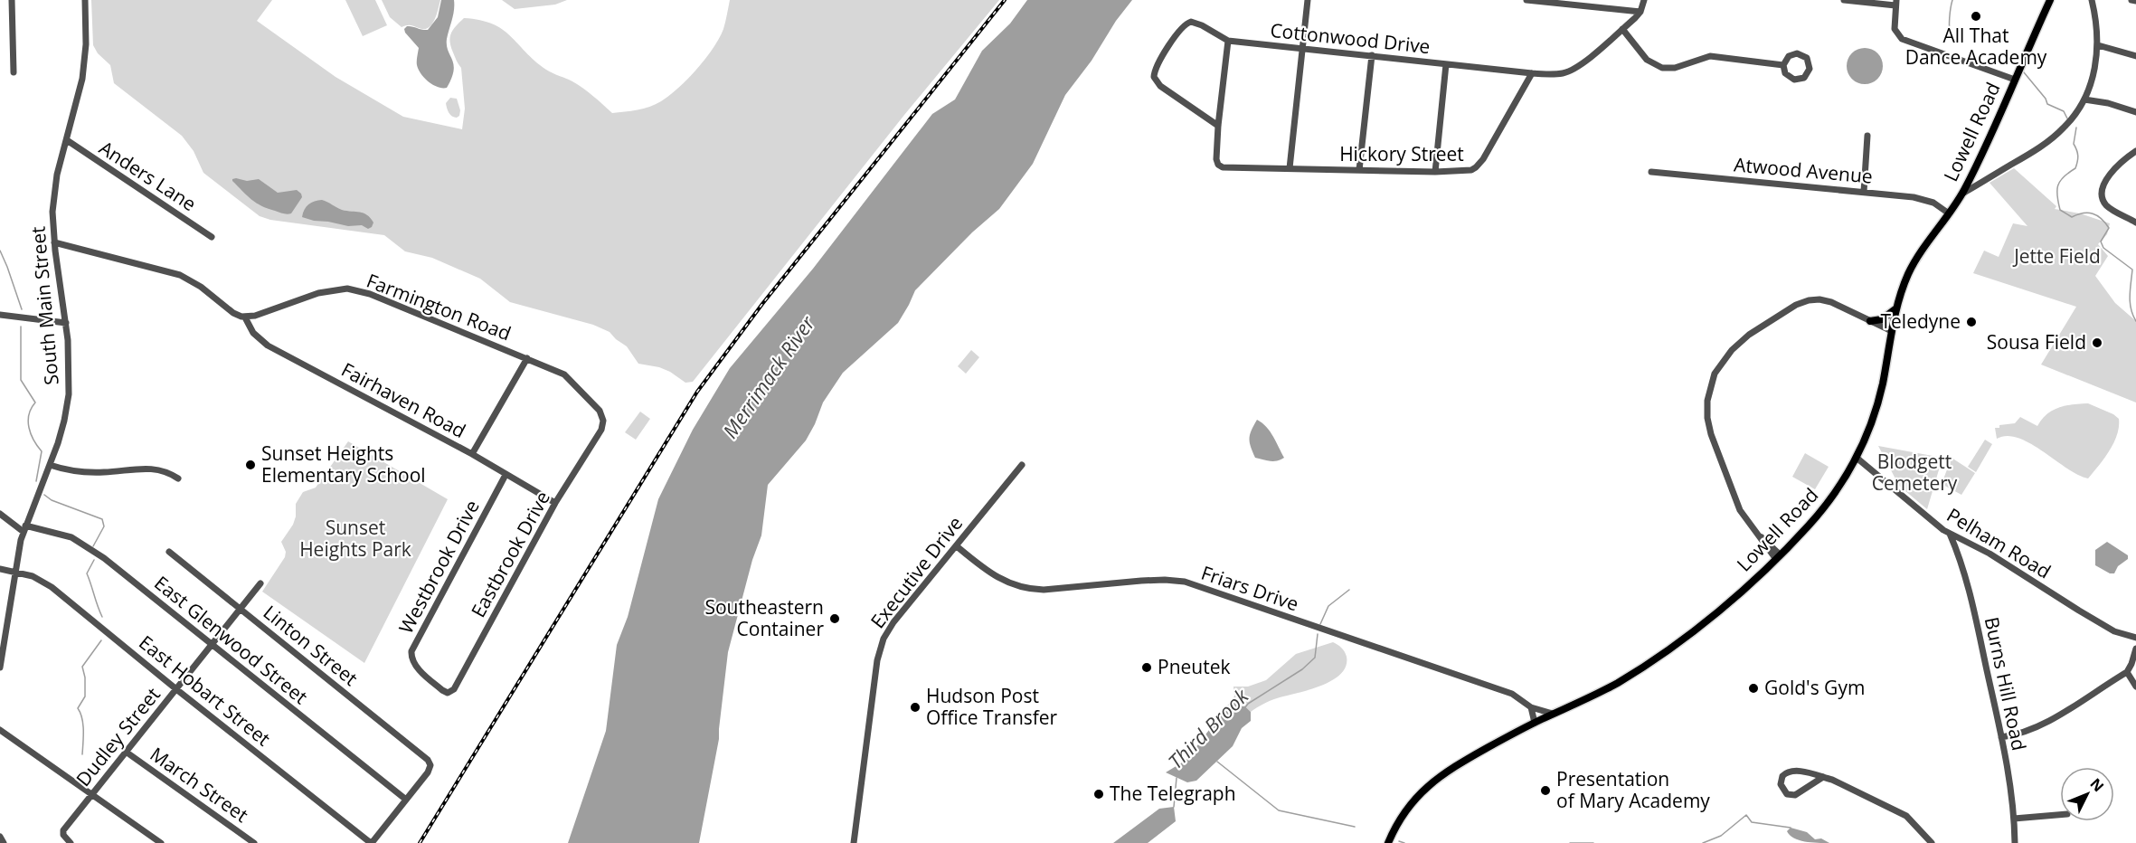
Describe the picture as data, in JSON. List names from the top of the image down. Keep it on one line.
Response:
{"streets":{"main road":["Lowell Road"],"street":["Cottonwood Drive","Hickory Street","Atwood Avenue","Anders Lane","South Main Street","Farmington Road","Fairhaven Road","Pelham Road","Eastbrook Drive","Westbrook Drive","Executive Drive","Friars Drive","East Glenwood Street","Linton Street","Burns Hill Road","East Hobart Street","Dudley Street","March Street"]},"crossings":[["Cottonwood Drive","Hickory Street"],["Lowell Road","Atwood Avenue"],["Lowell Road","Pelham Road"],["Lowell Road","Friars Drive"],["Anders Lane","South Main Street"],["South Main Street","East Glenwood Street"],["South Main Street","East Hobart Street"],["Farmington Road","Fairhaven Road"],["Farmington Road","Eastbrook Drive"],["Fairhaven Road","Eastbrook Drive"],["Fairhaven Road","Westbrook Drive"],["Pelham Road","Burns Hill Road"],["Eastbrook Drive","Westbrook Drive"],["Executive Drive","Friars Drive"],["East Glenwood Street","Linton Street"],["East Glenwood Street","Dudley Street"],["Linton Street","Dudley Street"],["East Hobart Street","Dudley Street"],["Dudley Street","March Street"]],"water":["Merrimack River","Third Brook"],"parks":["Jette Field","Blodgett Cemetery","Sunset Heights Park"],"places":["All That Dance Academy","Teledyne","Sousa Field","Sunset Heights Elementary School","Southeastern Container","Pneutek","Gold's Gym","Hudson Post Office Transfer","Presentation of Mary Academy","The Telegraph"],"north":"top right"}
